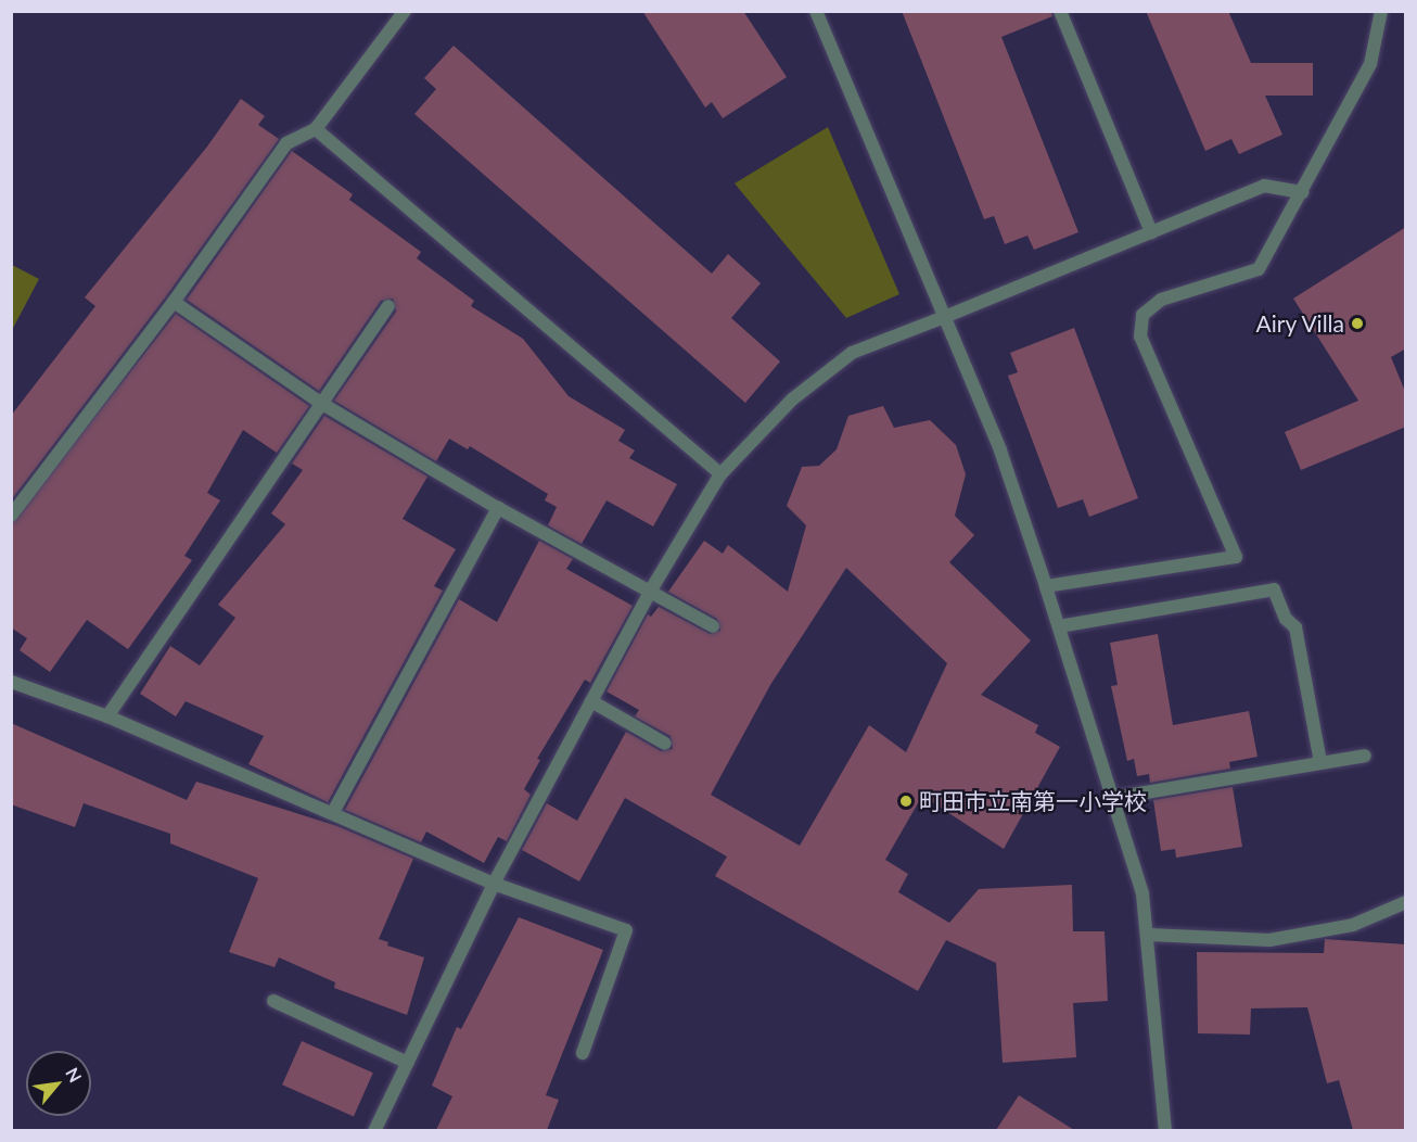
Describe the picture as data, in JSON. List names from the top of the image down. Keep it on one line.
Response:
{"places":["Airy Villa","町田市立南第一小学校"],"north":"top right"}
